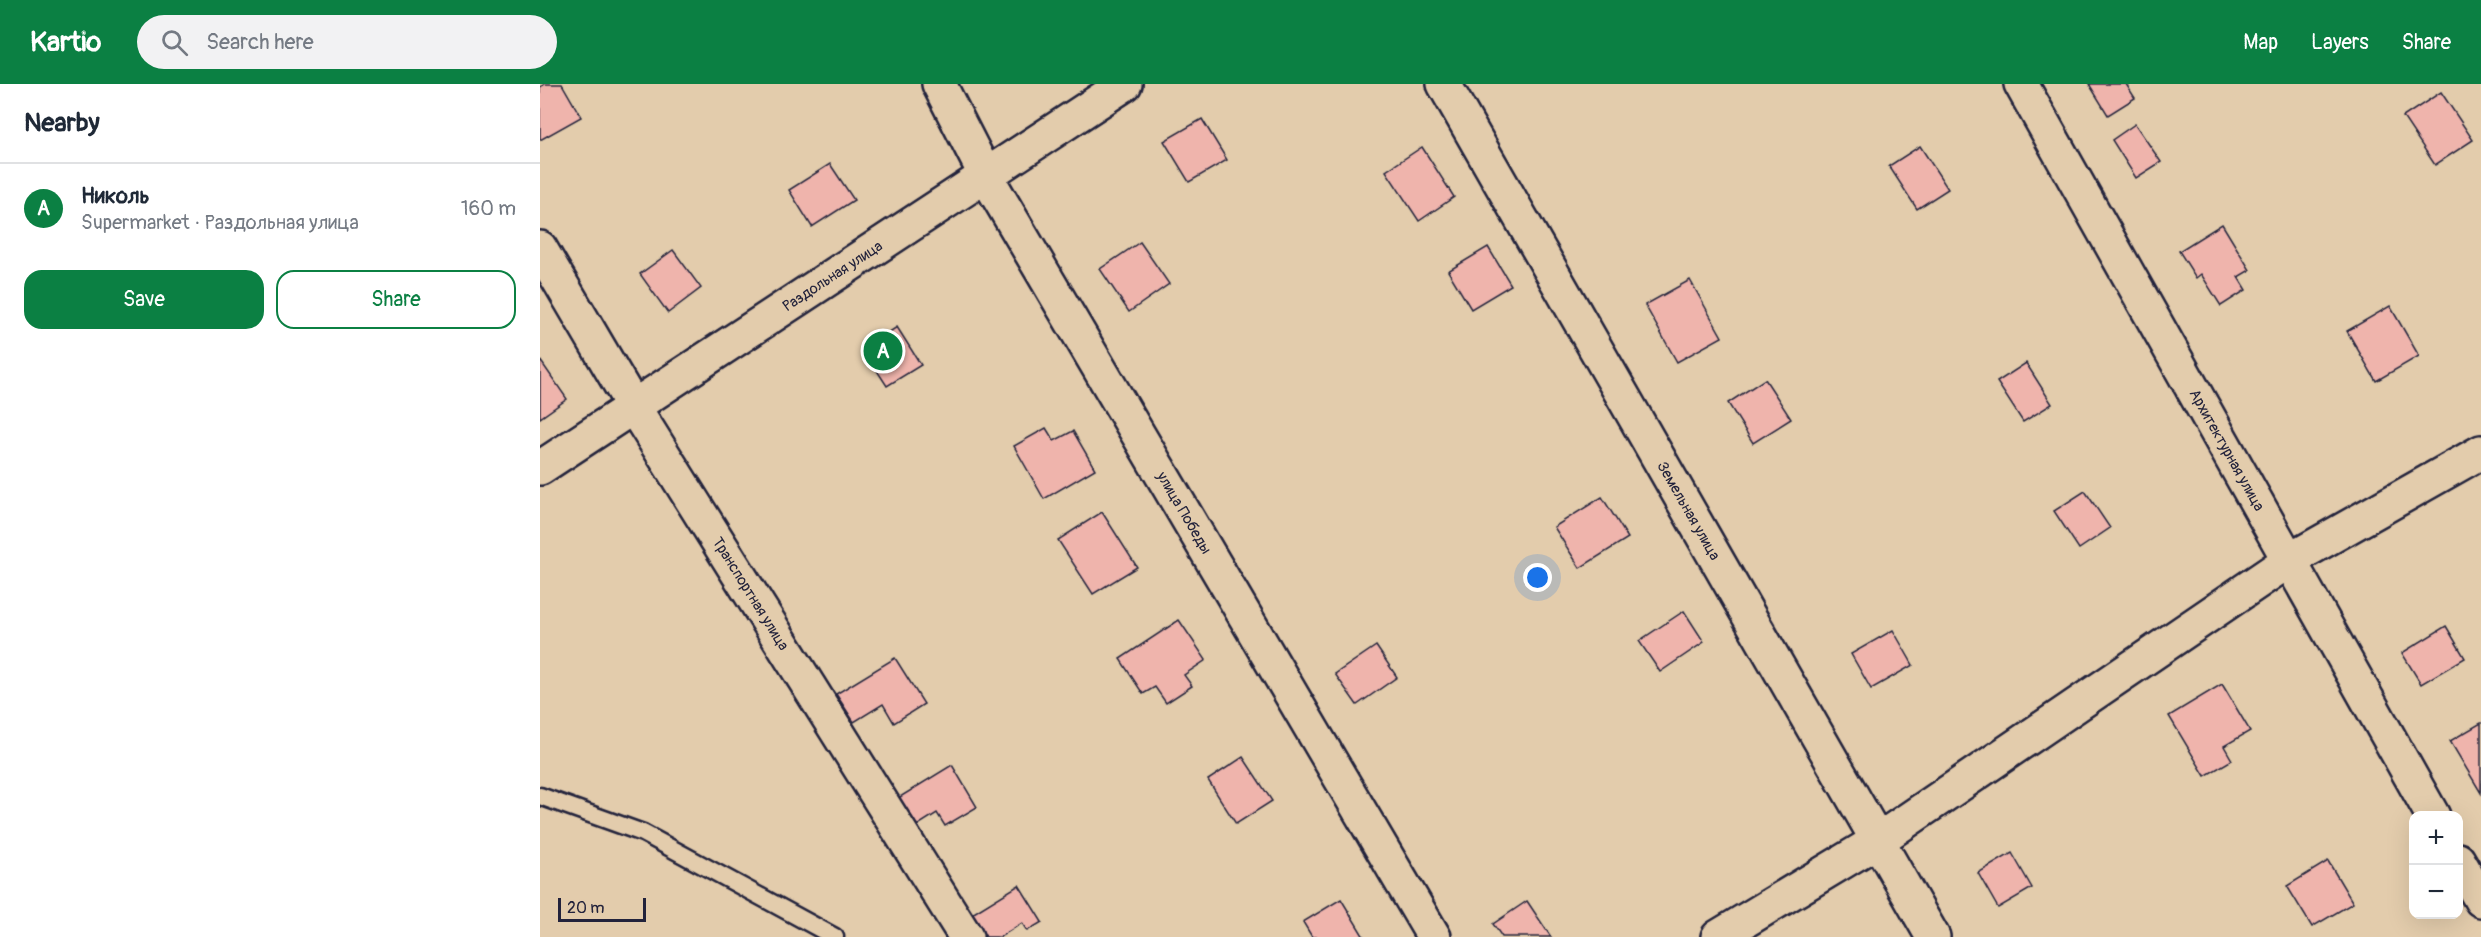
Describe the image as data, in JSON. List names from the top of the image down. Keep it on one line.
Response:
{"streets":{"street":["Раздольная улица","Архитектурная улица","Земельная улица","улица Победы","Транспортная улица"]},"crossings":[["Раздольная улица","улица Победы"],["Раздольная улица","Транспортная улица"]],"scale_bar":"20 m","page":{"header":"Kartio","search":"Search here","nav":["Map","Layers","Share"],"heading":"Nearby","list":[{"mark":"A","name":"Николь","note":"Supermarket · Раздольная улица","value":"160 m"}],"buttons":["Save","Share"],"pins":"A","map_buttons":["+","−"],"scale":"20 m"}}
